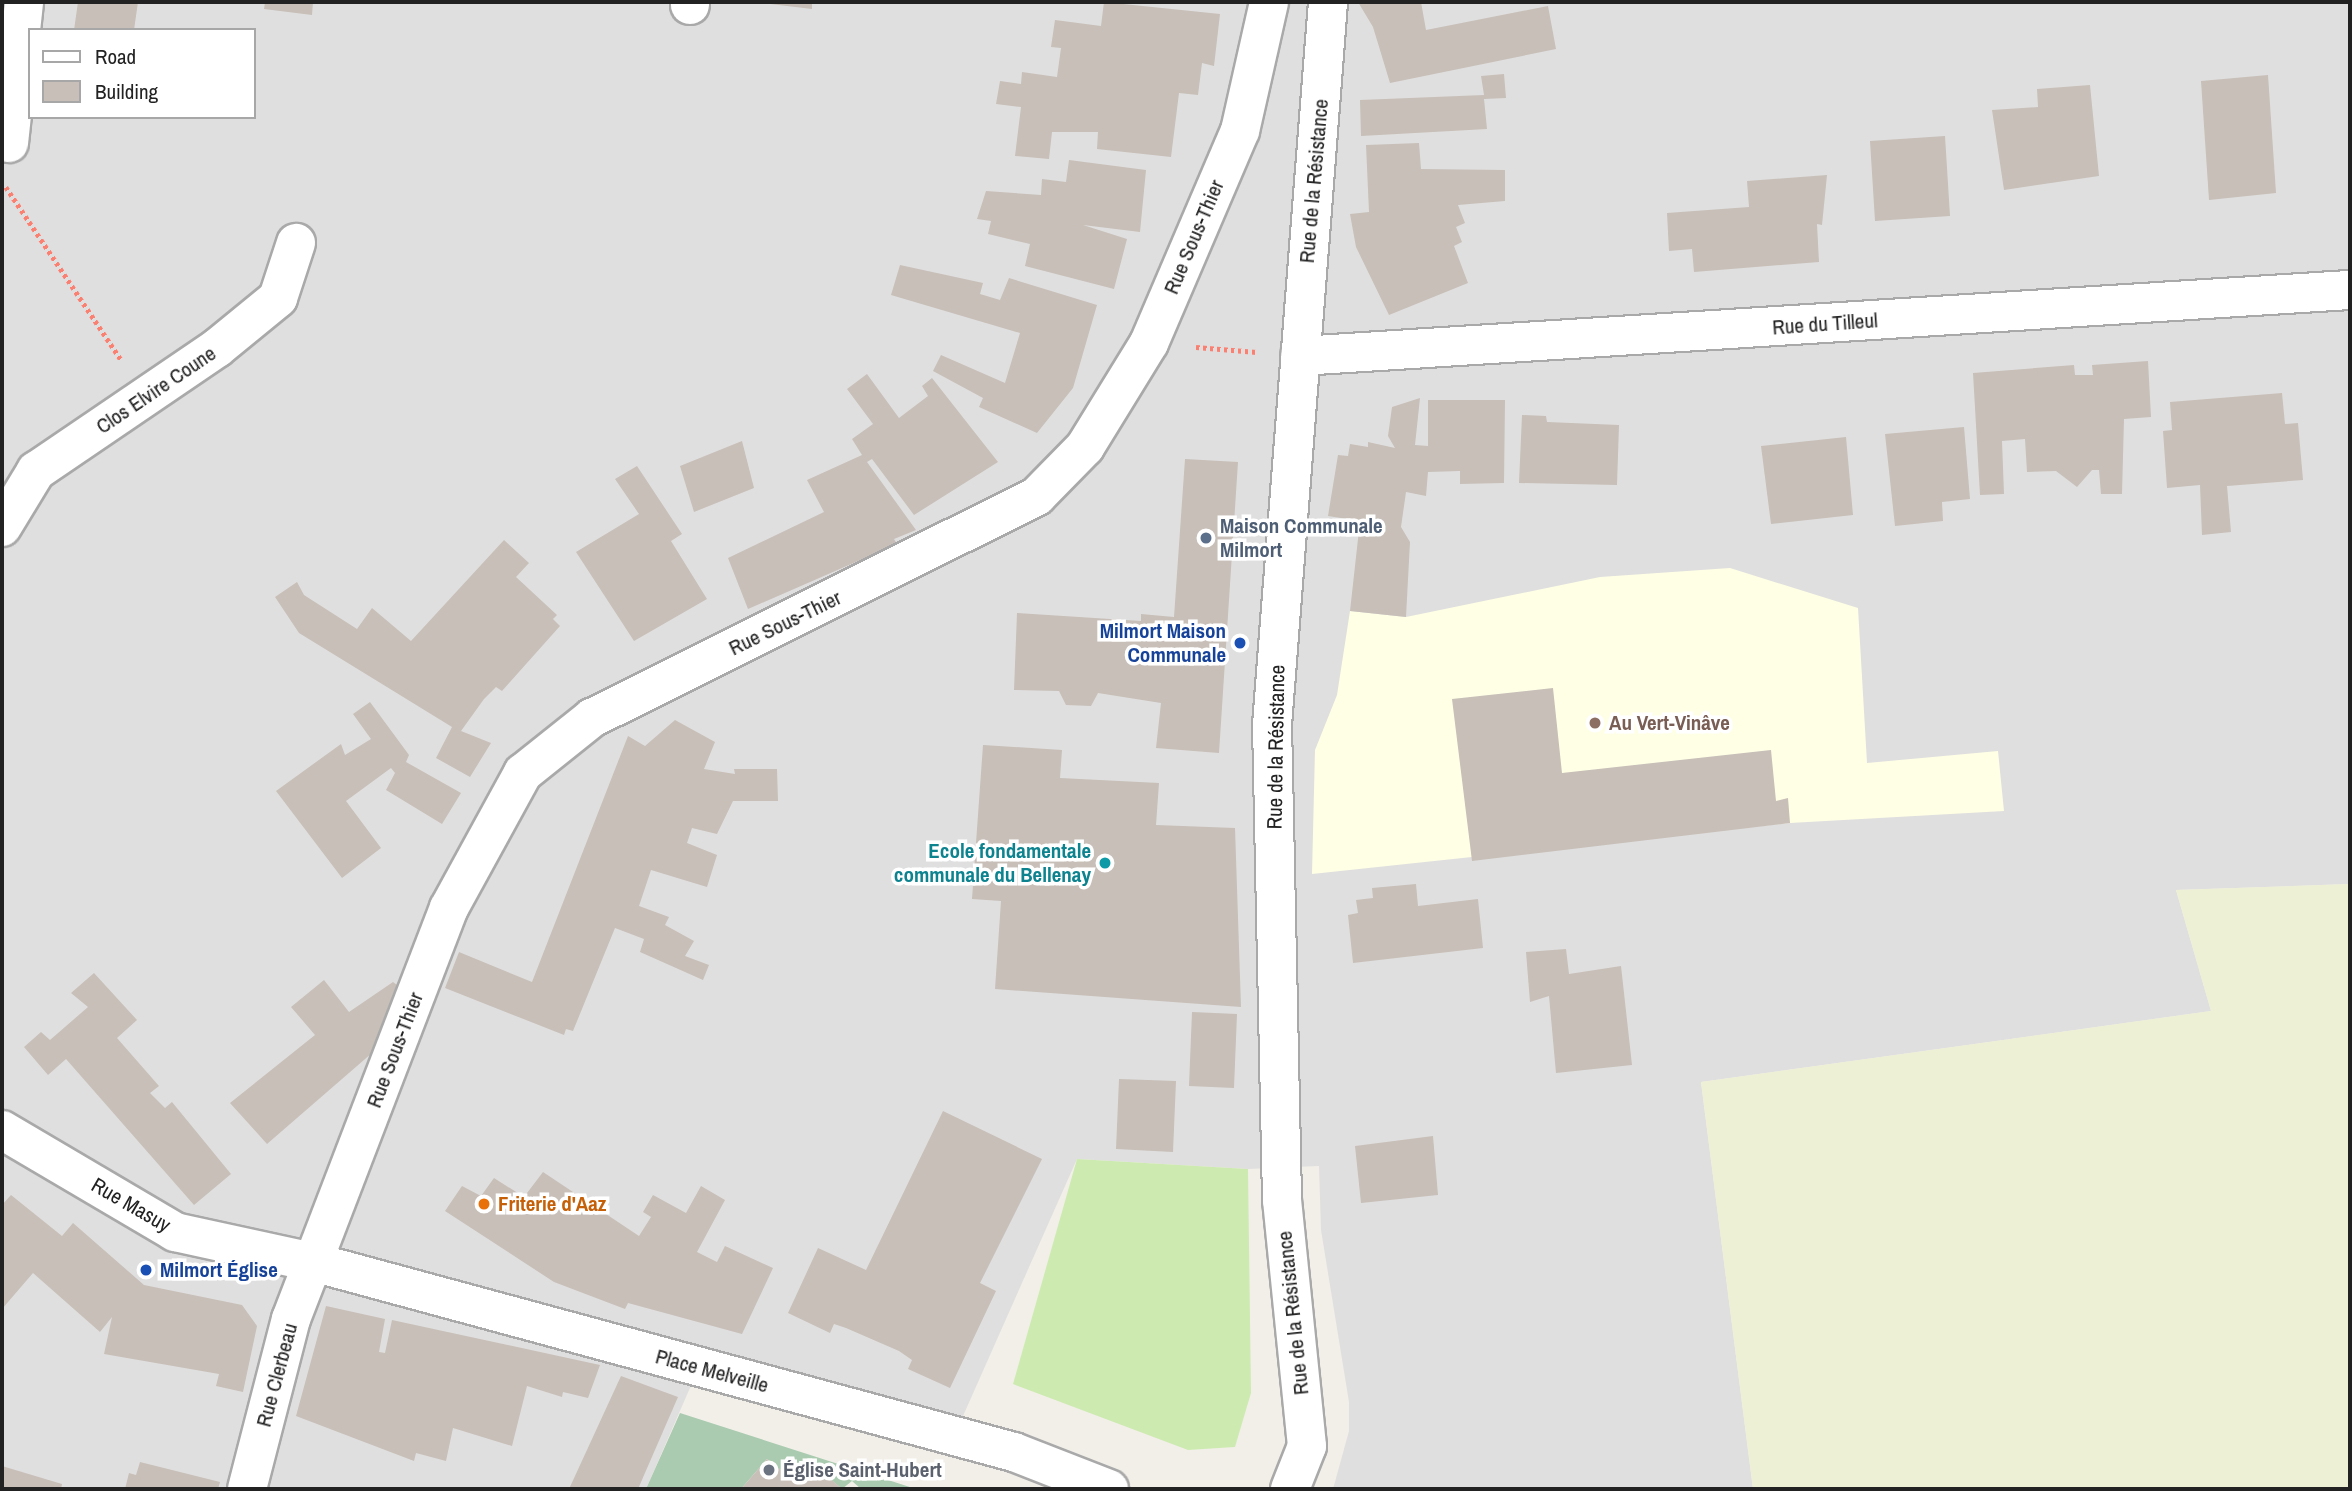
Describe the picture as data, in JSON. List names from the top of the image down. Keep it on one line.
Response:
{"streets":{"street":["Rue de la Résistance","Rue Sous-Thier","Rue du Tilleul","Clos Elvire Coune","Rue Masuy","Place Melveille","Rue Clerbeau"]},"crossings":[["Rue de la Résistance","Rue du Tilleul"],["Rue Sous-Thier","Rue Masuy"],["Rue Sous-Thier","Place Melveille"],["Rue Sous-Thier","Rue Clerbeau"],["Rue Masuy","Place Melveille"],["Rue Masuy","Rue Clerbeau"],["Place Melveille","Rue Clerbeau"]],"places":["Maison Communale Milmort","Milmort Maison Communale","Au Vert-Vinâve","Ecole fondamentale communale du Bellenay","Friterie d'Aaz","Milmort Église","Église Saint-Hubert"],"legend":["Road","Building"]}
